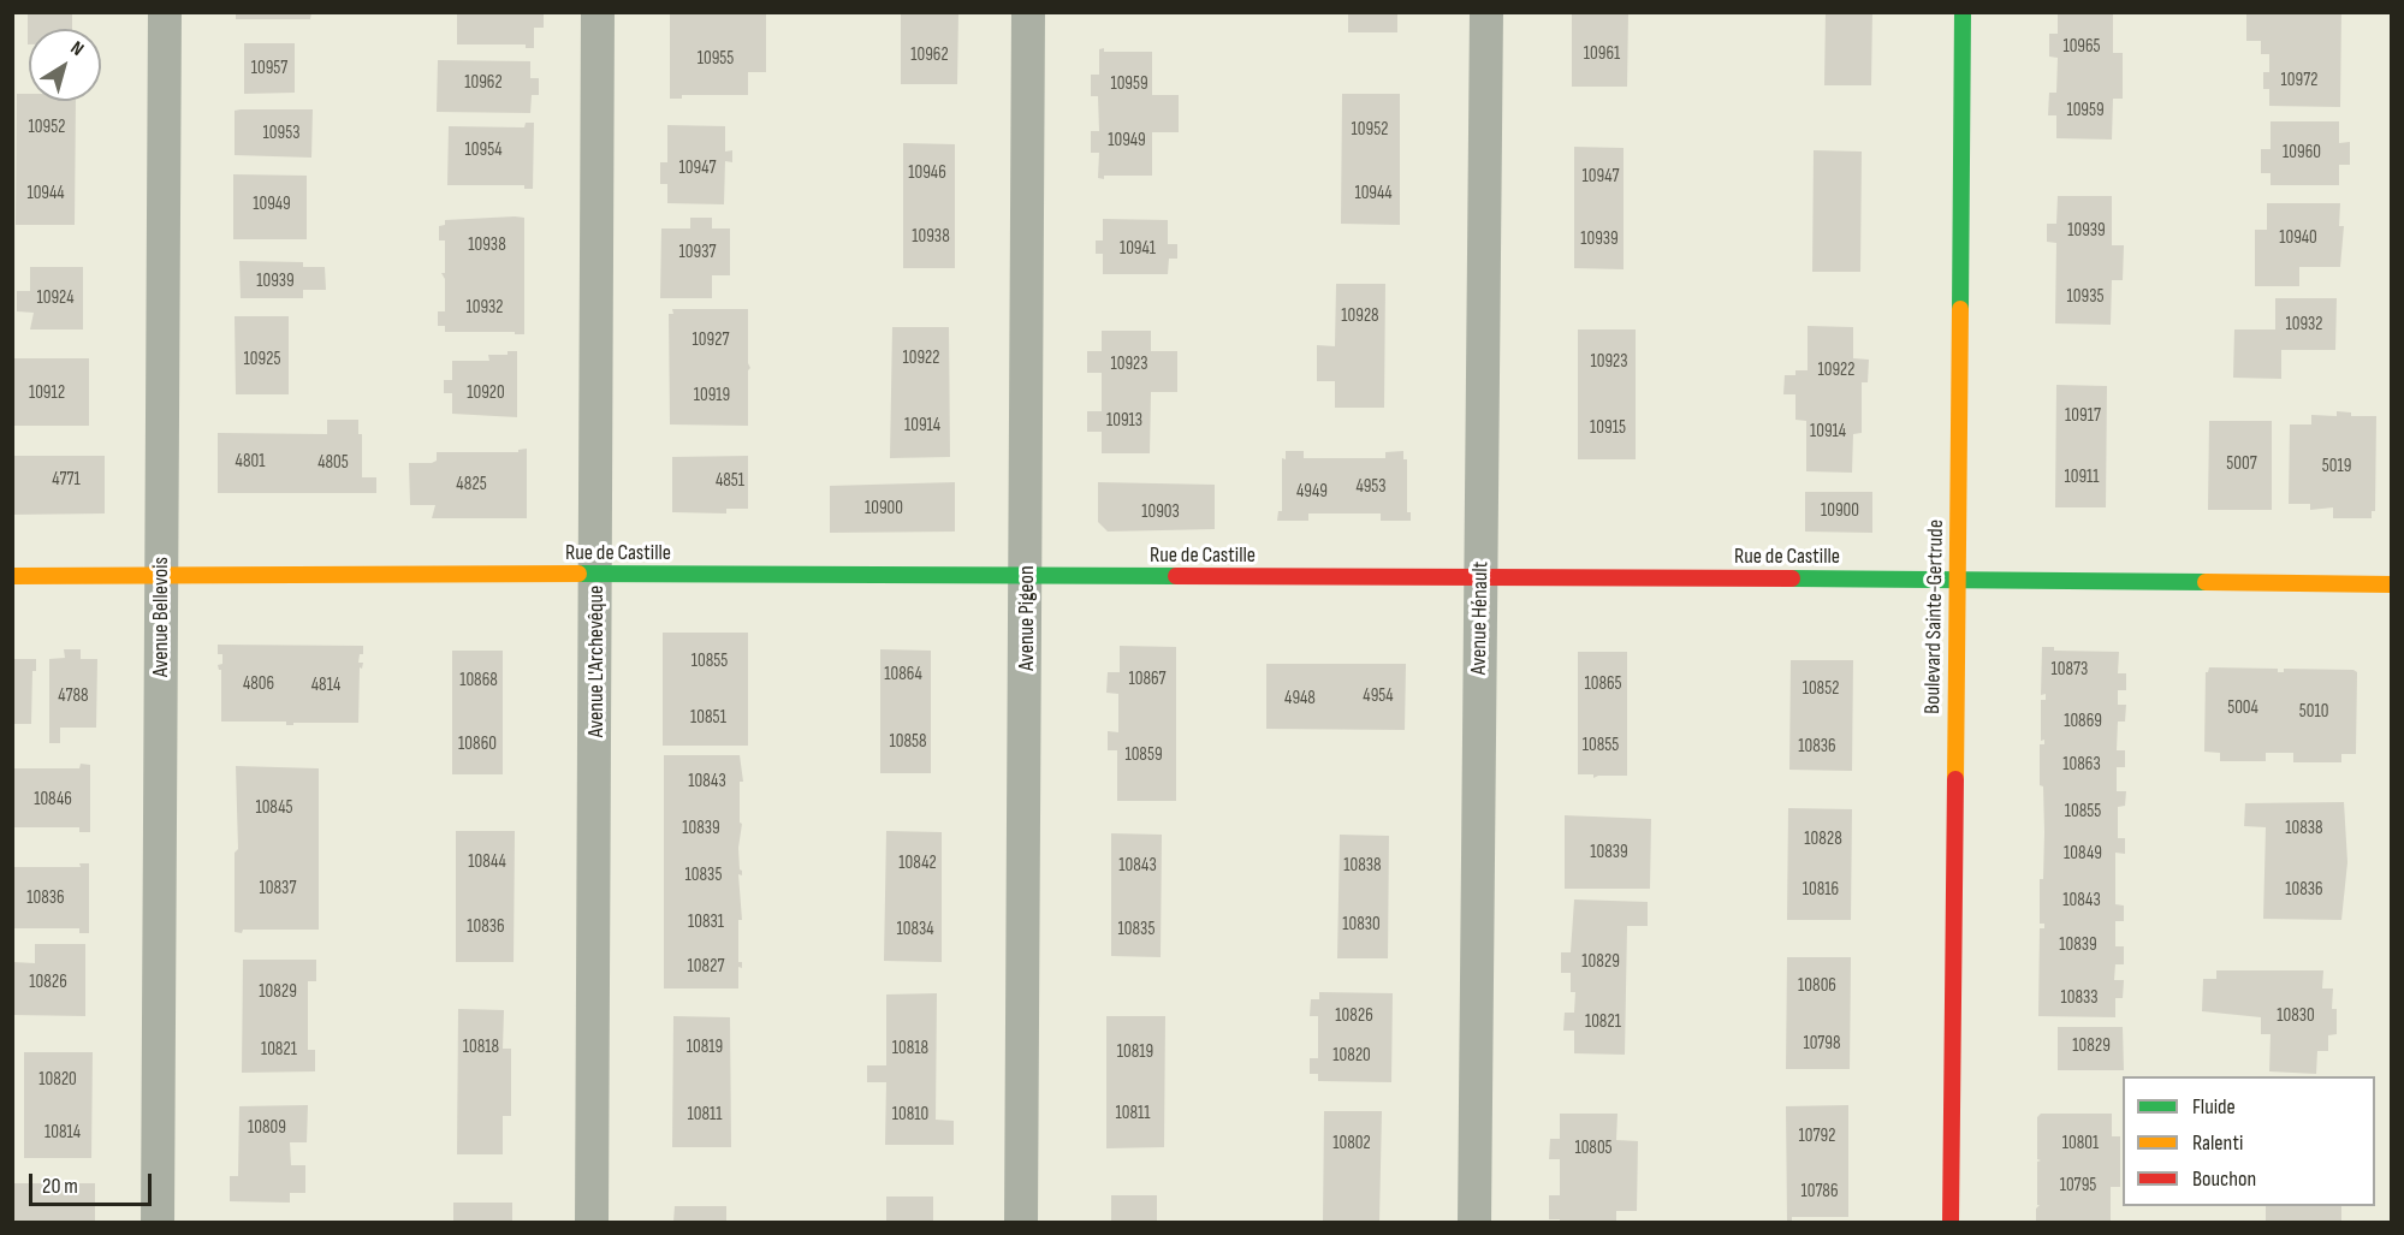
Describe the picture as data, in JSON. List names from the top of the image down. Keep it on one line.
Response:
{"streets":{"street":["Rue de Castille","Avenue Bellevois","Boulevard Sainte-Gertrude","Avenue Pigeon","Avenue Hénault","Avenue L'Archevêque"]},"crossings":[["Rue de Castille","Avenue Bellevois"],["Rue de Castille","Boulevard Sainte-Gertrude"],["Rue de Castille","Avenue Pigeon"],["Rue de Castille","Avenue Hénault"],["Rue de Castille","Avenue L'Archevêque"]],"house_numbers":["10965","10961","10962","10955","10957","10972","10962","10959","10959","10952","10952","10953","10949","10954","10960","10947","10946","10947","10944","10944","10949","10939","10938","10940","10939","10938","10941","10937","10939","10935","10924","10932","10928","10932","10927","10922","10925","10923","10923","10922","10912","10920","10919","10917","10913","10914","10915","10914","4801","4805","5007","5019","10911","4771","4851","4825","4953","4949","10900","10900","10903","10855","10873","10864","10867","10868","4806","10865","4814","10852","4788","4954","4948","5004","5010","10851","10869","10858","10860","10855","10836","10859","10863","10843","10846","10845","10855","10839","10838","10828","10839","10849","10844","10842","10843","10838","10835","10837","10816","10836","10836","10843","10831","10830","10836","10834","10835","10839","10829","10827","10826","10806","10829","10833","10826","10830","10821","10798","10829","10818","10819","10818","10821","10819","10820","10820","10811","10811","10810","10809","10814","10792","10802","10801","10805","10795","10786"],"legend":["Fluide","Ralenti","Bouchon"],"scale_bar":"20 m","north":"top right"}
